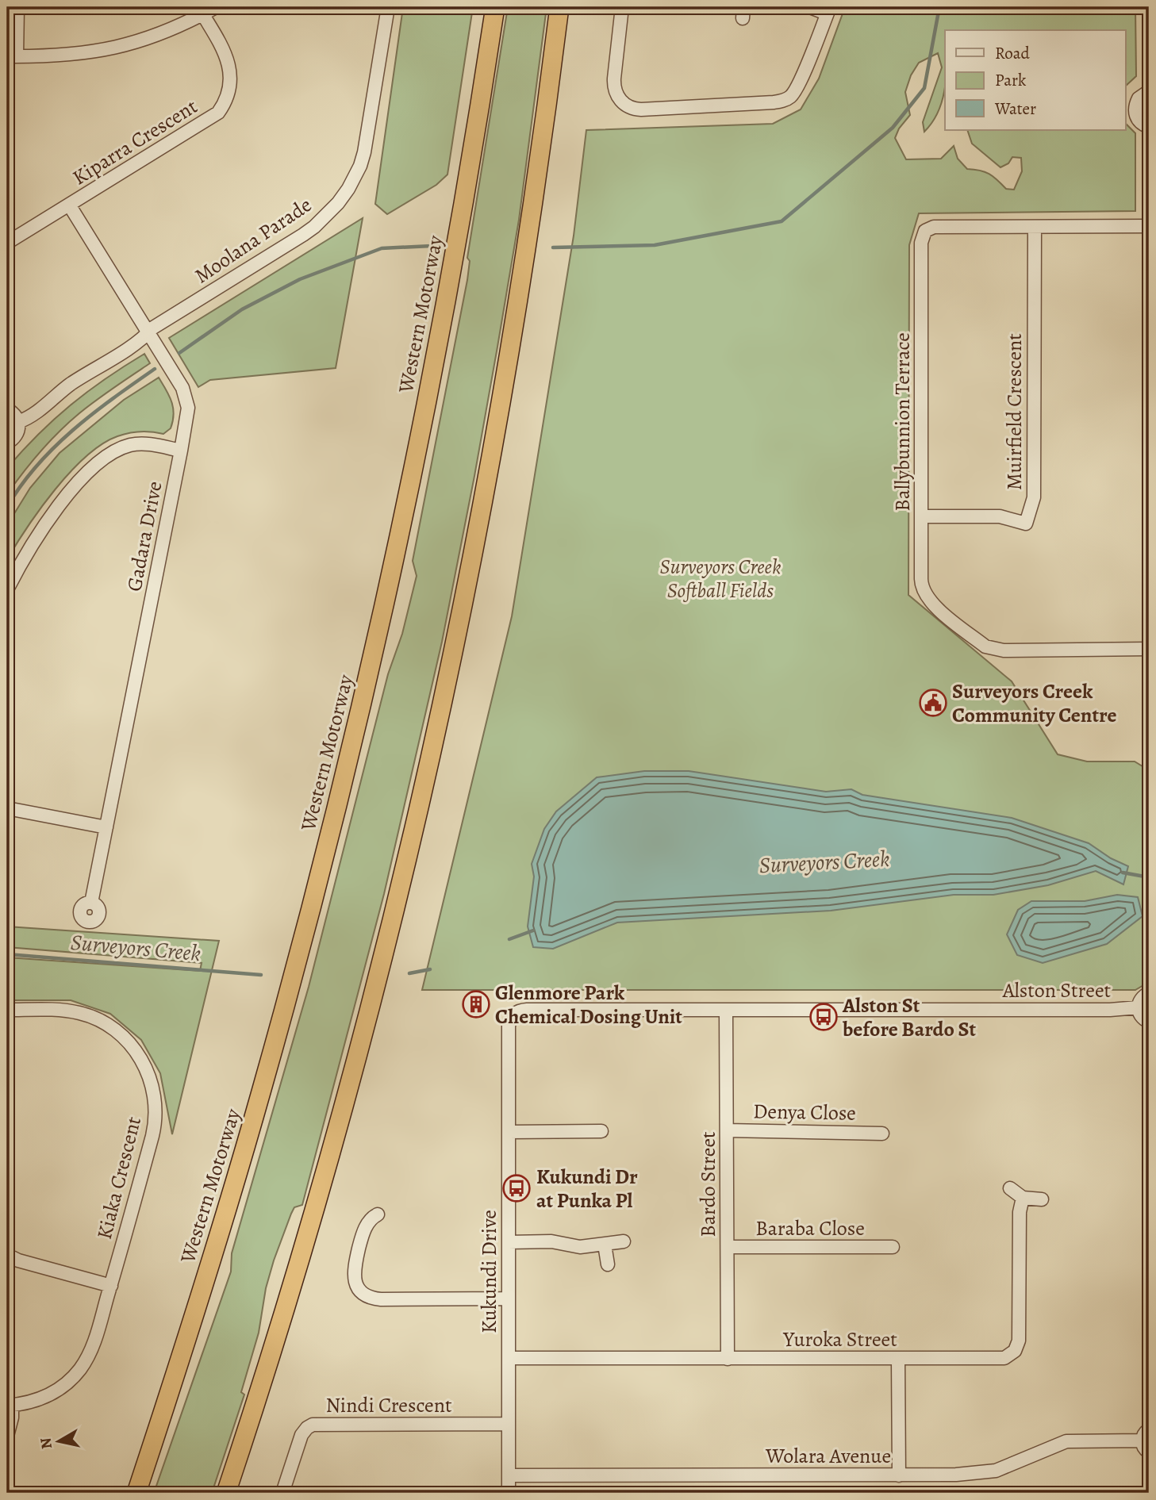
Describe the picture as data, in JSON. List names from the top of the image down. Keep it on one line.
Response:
{"streets":{"highway":["Western Motorway"],"street":["Kiparra Crescent","Moolana Parade","Muirfield Crescent","Ballybunnion Terrace","Gadara Drive","Alston Street","Denya Close","Kiaka Crescent","Bardo Street","Baraba Close","Kukundi Drive","Yuroka Street","Nindi Crescent","Wolara Avenue"]},"crossings":[["Kiparra Crescent","Gadara Drive"],["Moolana Parade","Gadara Drive"],["Muirfield Crescent","Ballybunnion Terrace"],["Alston Street","Bardo Street"],["Alston Street","Kukundi Drive"],["Denya Close","Bardo Street"],["Bardo Street","Baraba Close"],["Bardo Street","Yuroka Street"],["Kukundi Drive","Yuroka Street"],["Kukundi Drive","Nindi Crescent"],["Kukundi Drive","Wolara Avenue"]],"water":["Surveyors Creek"],"parks":["Surveyors Creek Softball Fields"],"places":{"public building":["Surveyors Creek Community Centre"],"building":["Glenmore Park Chemical Dosing Unit"],"bus stop":["Alston St before Bardo St","Kukundi Dr at Punka Pl"]},"legend":["Road","Park","Water"],"north":"left"}
